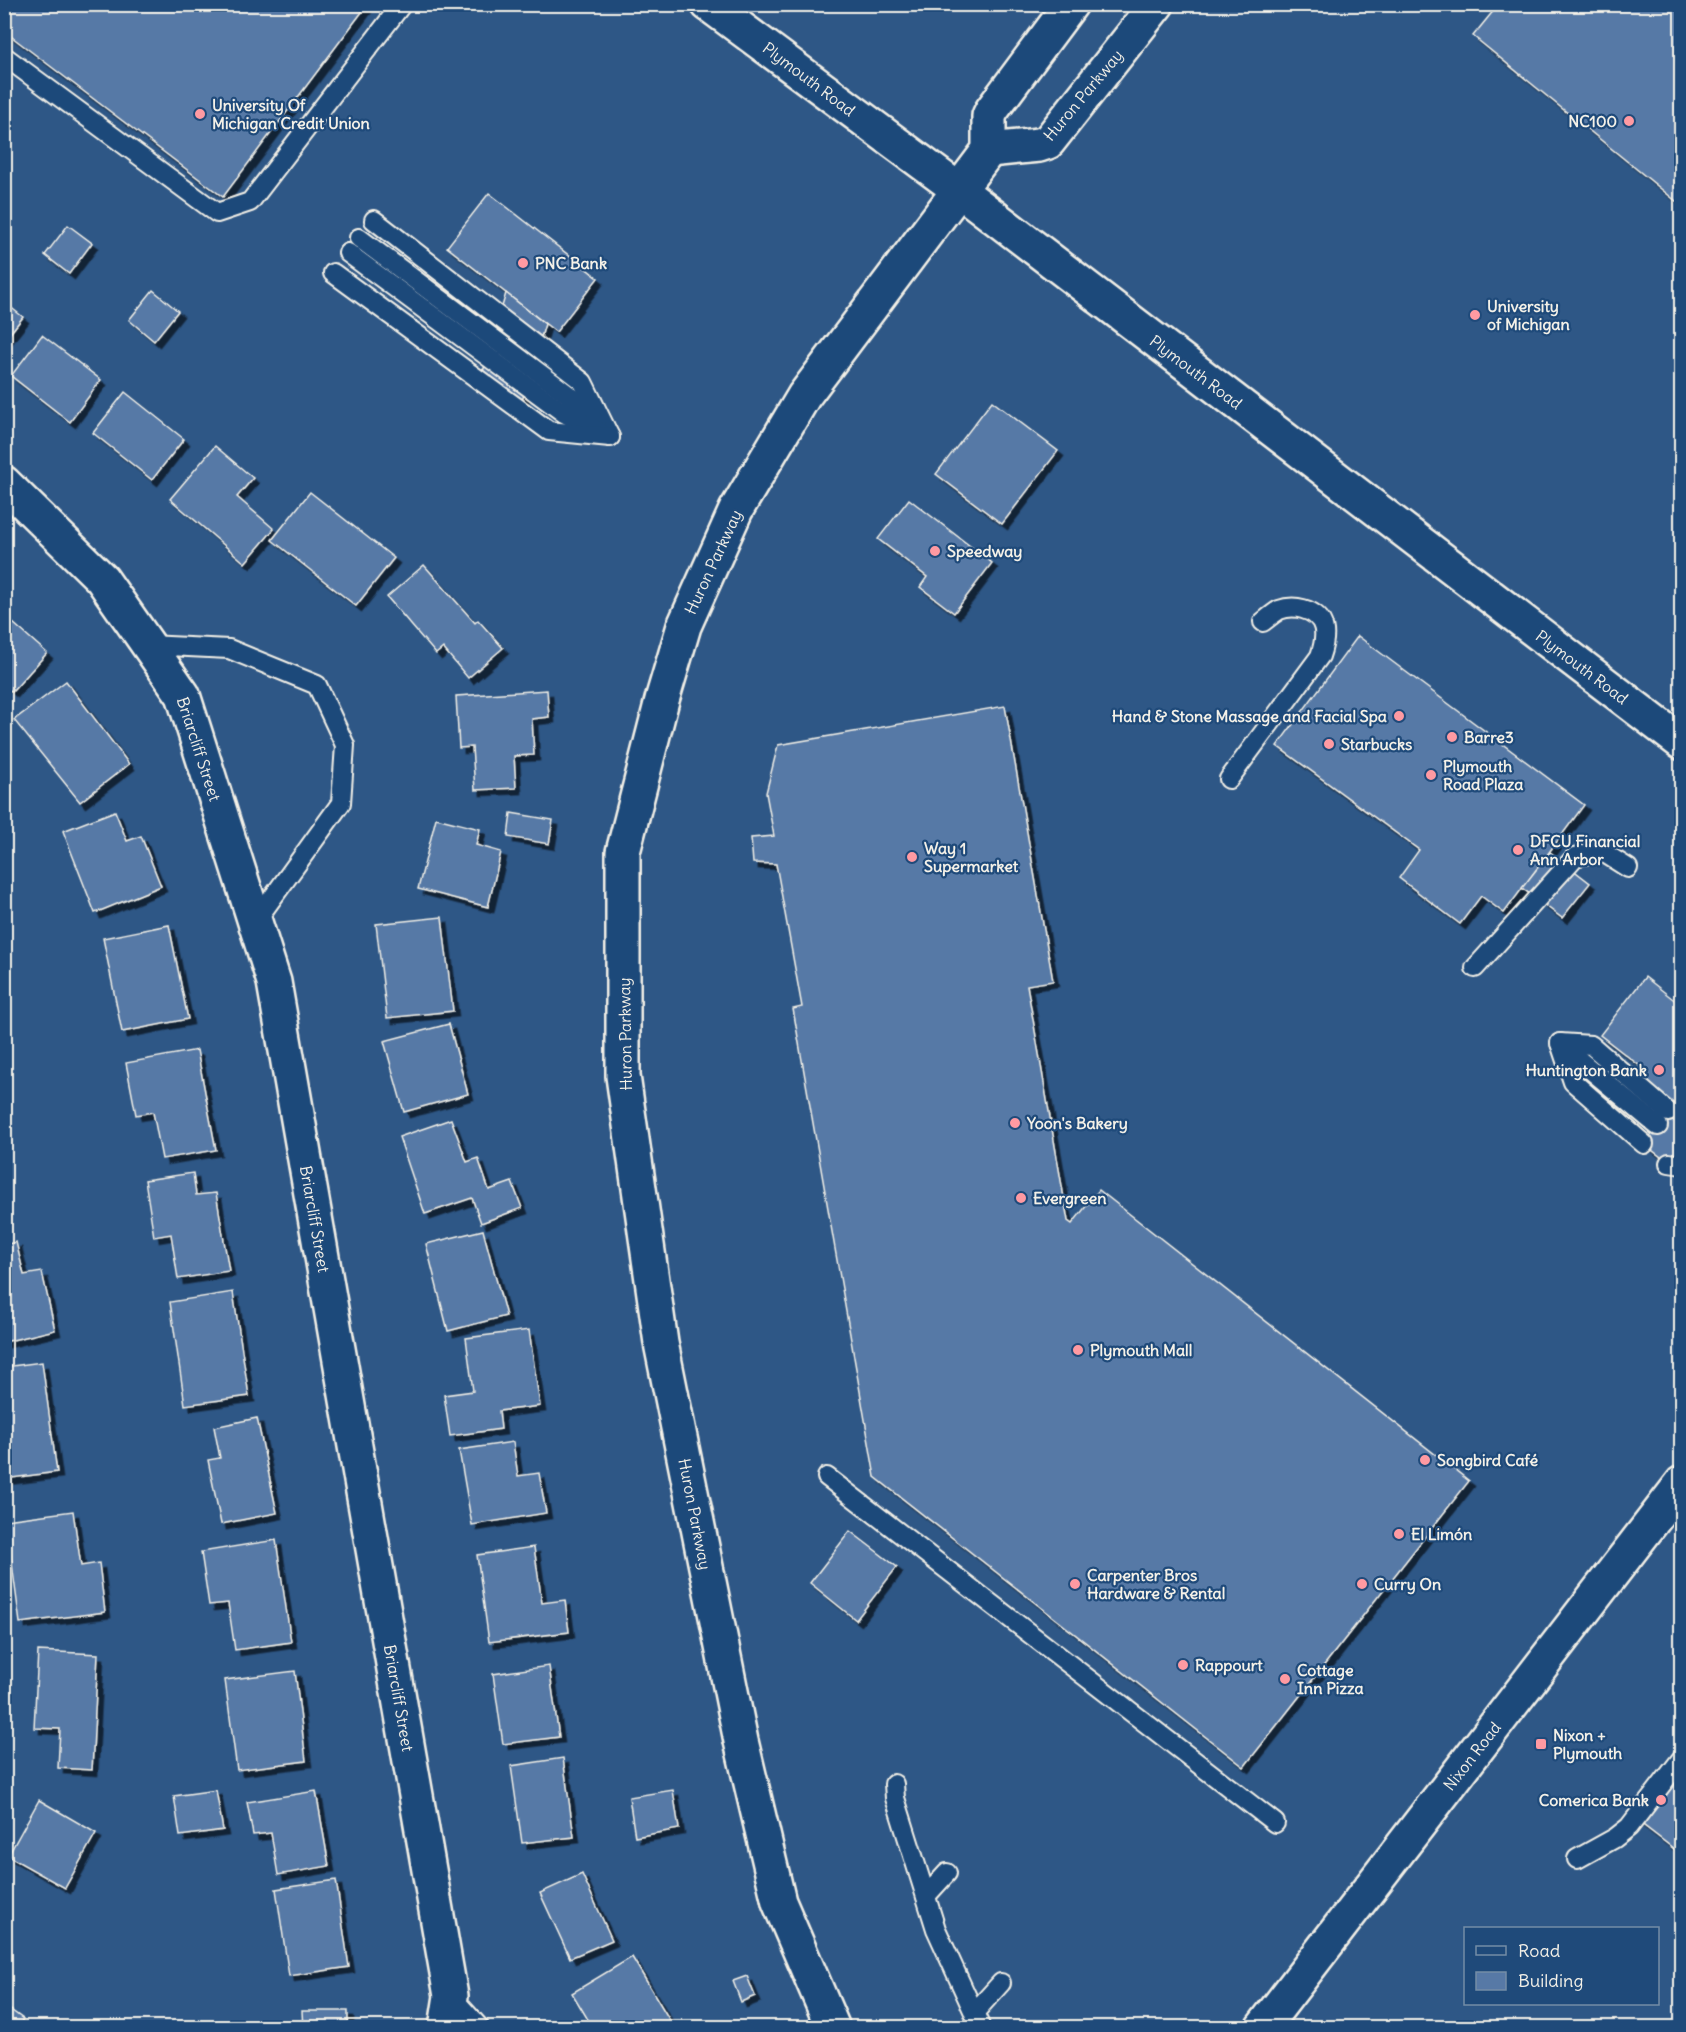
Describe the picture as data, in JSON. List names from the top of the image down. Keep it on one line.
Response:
{"streets":{"main road":["Plymouth Road","Huron Parkway","Briarcliff Street","Nixon Road"]},"crossings":[["Plymouth Road","Huron Parkway"]],"places":{"other":["University Of Michigan Credit Union","NC100","PNC Bank","University of Michigan","Speedway","Hand & Stone Massage and Facial Spa","Barre3","Starbucks","Plymouth Road Plaza","DFCU Financial Ann Arbor","Way 1 Supermarket","Huntington Bank","Yoon's Bakery","Evergreen","Plymouth Mall","Songbird Café","El Limón","Carpenter Bros Hardware & Rental","Curry On","Rappourt","Cottage Inn Pizza","Comerica Bank"],"transit":["Nixon + Plymouth"]},"legend":["Road","Building"]}
